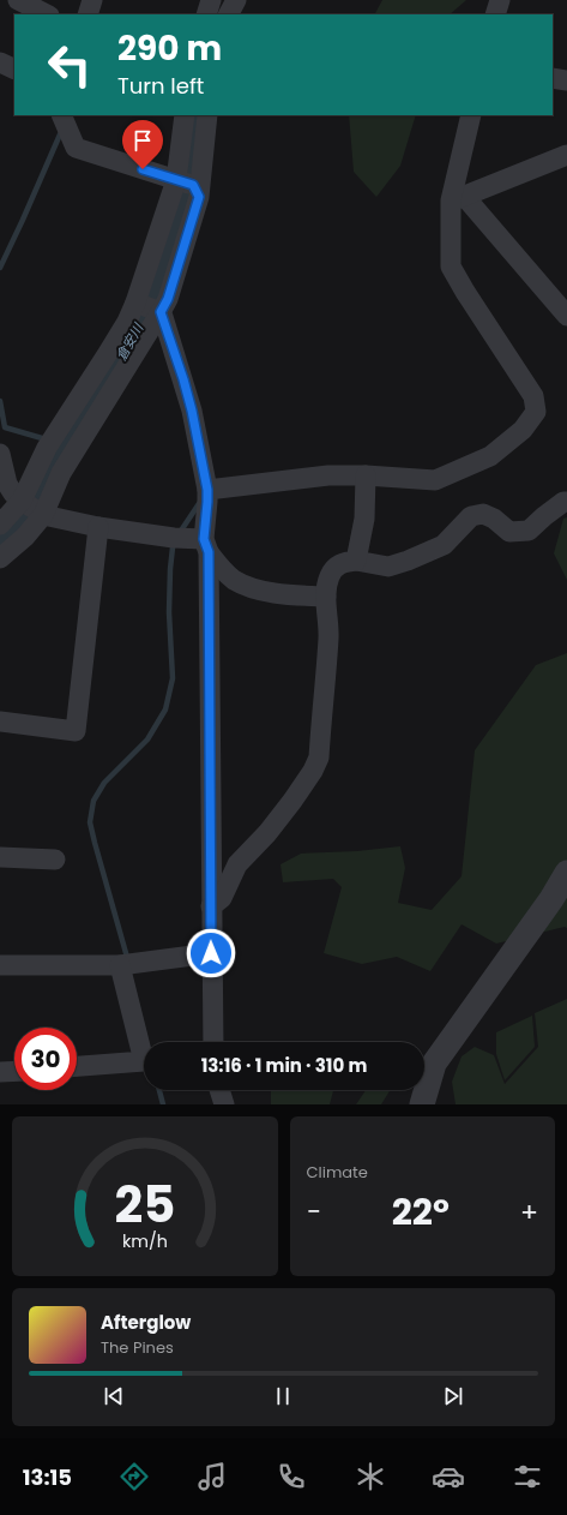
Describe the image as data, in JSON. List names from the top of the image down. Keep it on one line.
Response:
{"water":["倉安川"],"page":{"turn":["290 m","Turn left"],"limit":"30","trip":"13:16 · 1 min · 310 m","tile":"Climate","heat":["−","22°","+"],"song":["Afterglow","The Pines"],"tabs":"13:15","gauge":["25","km/h"]}}
